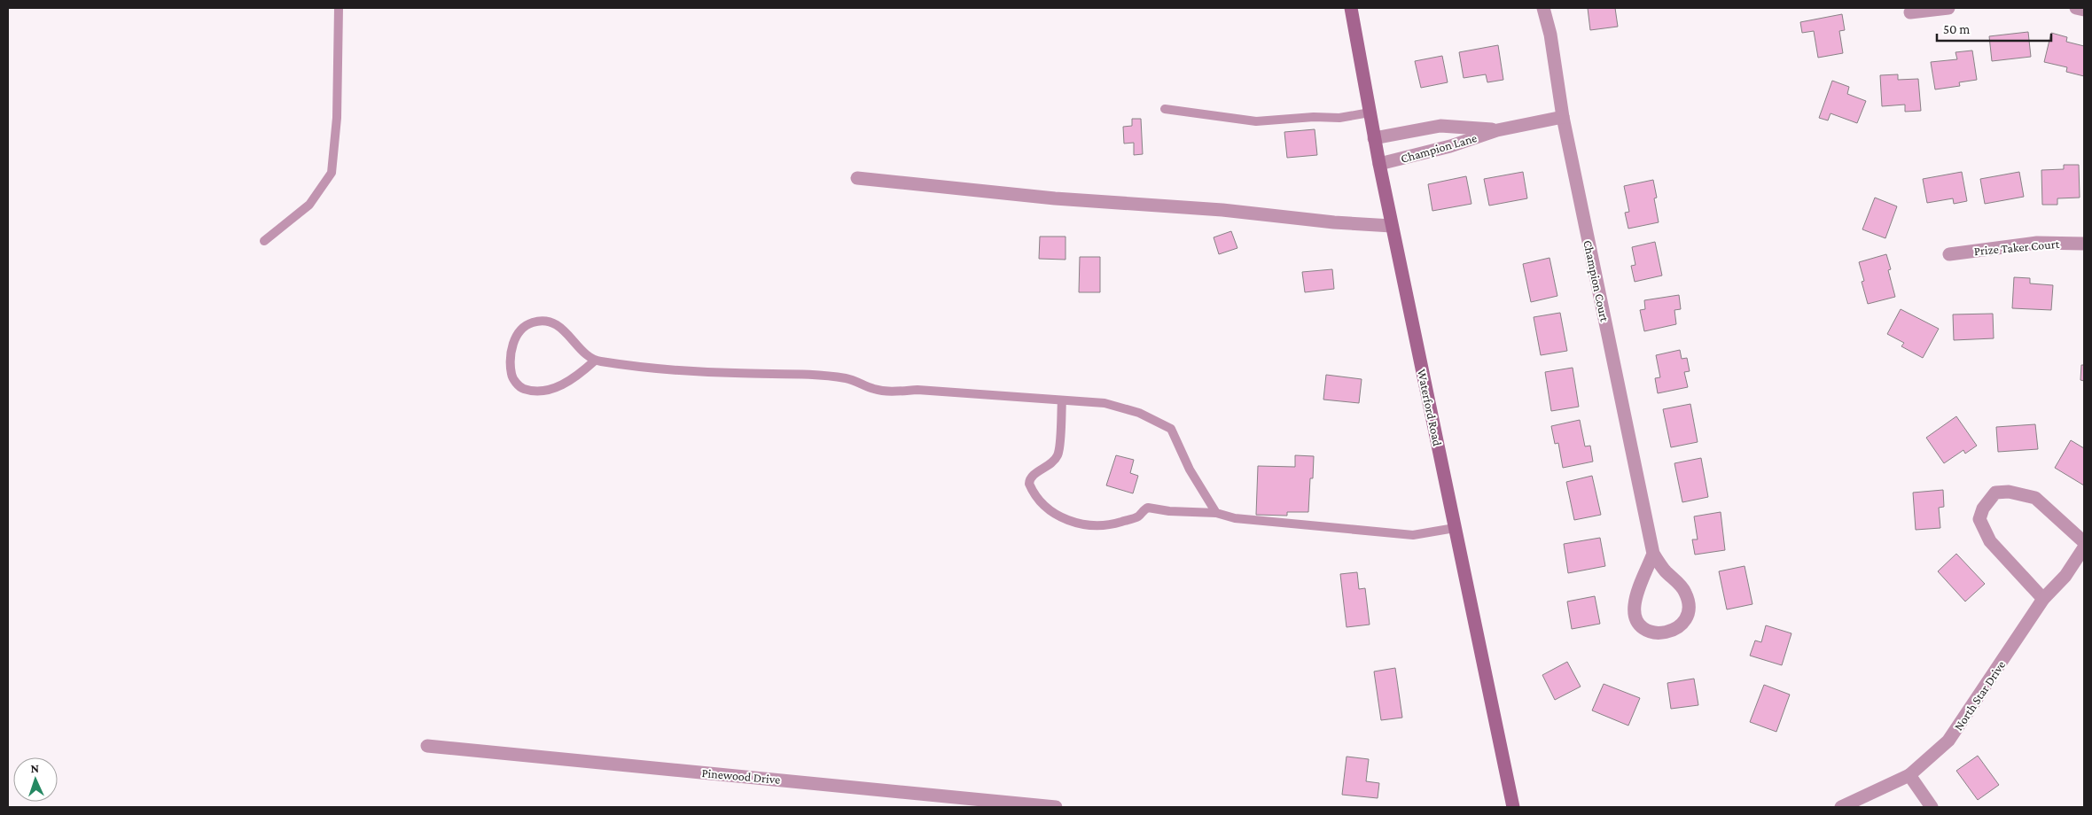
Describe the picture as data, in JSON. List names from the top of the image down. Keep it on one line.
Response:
{"streets":{"main road":["Waterford Road"],"street":["Champion Lane","Prize Taker Court","Champion Court","North Star Drive","Pinewood Drive"]},"crossings":[["Champion Lane","Champion Court"],["Champion Lane","Waterford Road"]],"scale_bar":"50 m","north":"top"}
